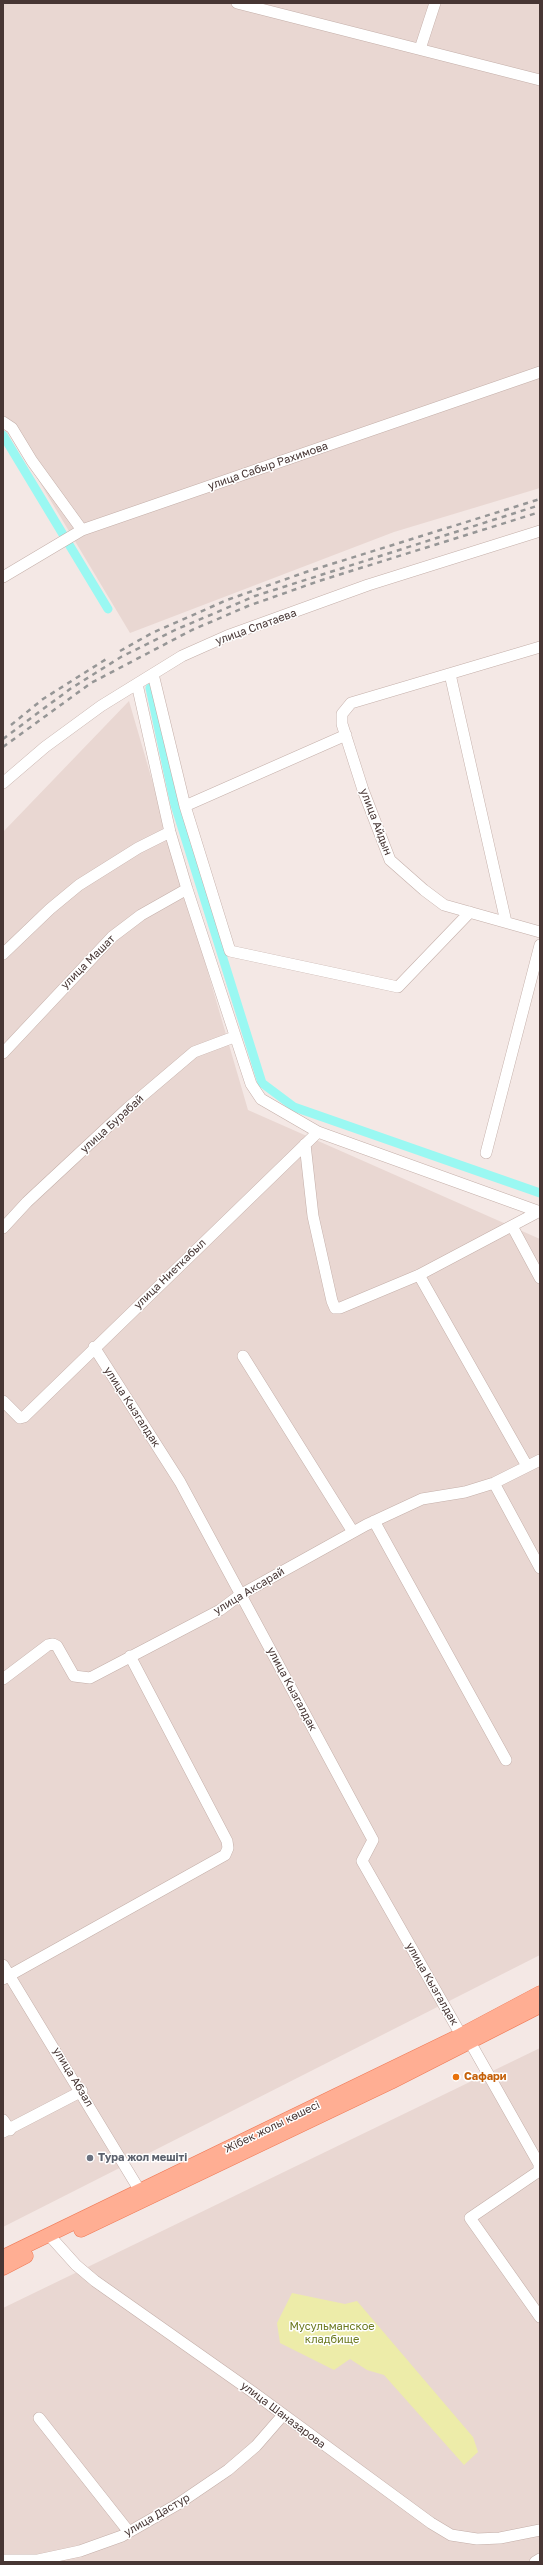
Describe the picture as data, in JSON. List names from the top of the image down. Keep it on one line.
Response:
{"streets":{"main road":["Жібек жолы көшесі"],"street":["улица Сабыр Рахимова","улица Спатаева","улица Айдын","улица Машат","улица Бурабай","улица Ниеткабыл","улица Кызгалдак","улица Аксарай","улица Абзал","улица Шаназарова","улица Дастур"]},"crossings":[["улица Ниеткабыл","улица Кызгалдак"],["улица Кызгалдак","улица Аксарай"],["улица Кызгалдак","Жібек жолы көшесі"],["улица Абзал","Жібек жолы көшесі"],["Жібек жолы көшесі","улица Шаназарова"],["улица Шаназарова","улица Дастур"]],"parks":["Мусульманское кладбище"],"places":["Сафари","Тура жол мешіті"]}
